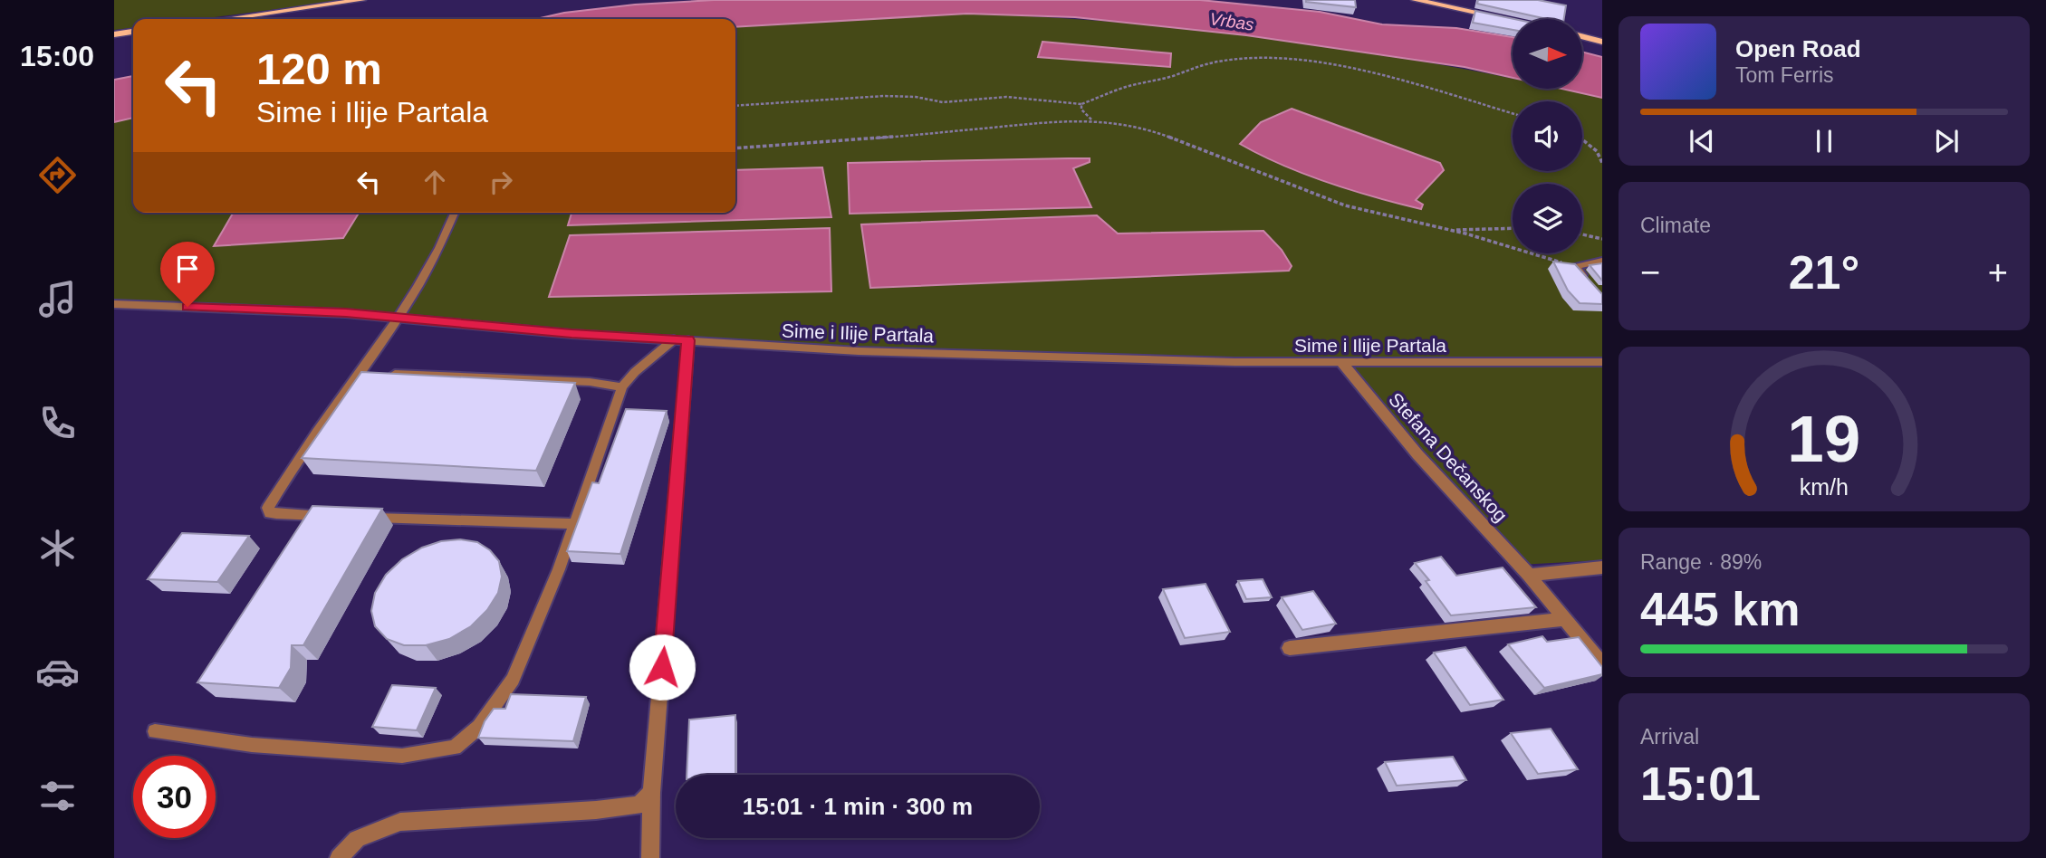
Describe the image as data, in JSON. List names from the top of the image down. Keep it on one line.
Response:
{"streets":{"street":["Sime i Ilije Partala","Stefana Dečanskog"]},"crossings":[["Sime i Ilije Partala","Stefana Dečanskog"]],"water":["Vrbas"],"north":"right","page":{"tabs":"15:00","turn":["120 m","Sime i Ilije Partala"],"song":["Open Road","Tom Ferris"],"tile":["Climate",["Range · 89%","445 km"],["Arrival","15:01"]],"heat":["−","21°","+"],"limit":"30","trip":"15:01 · 1 min · 300 m","gauge":["19","km/h"]}}
